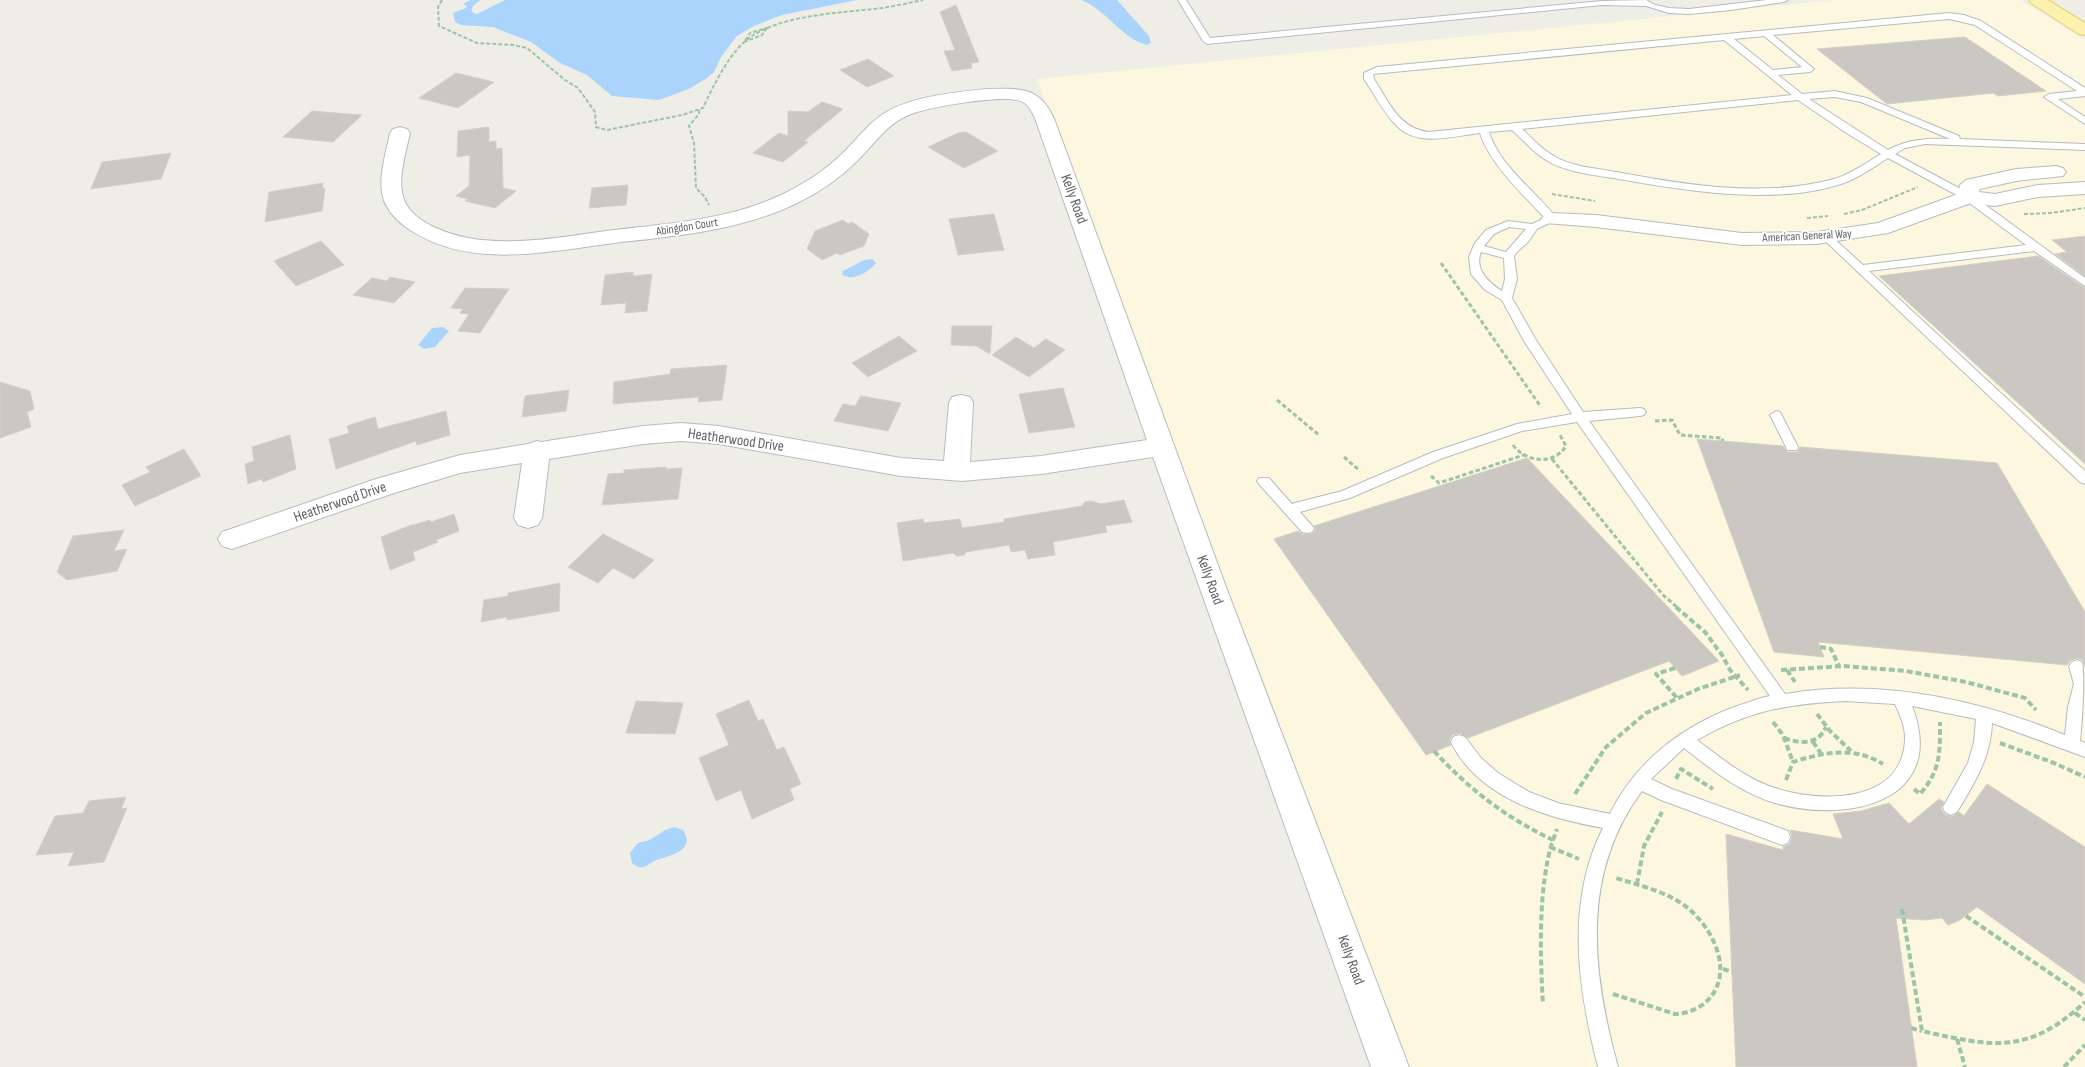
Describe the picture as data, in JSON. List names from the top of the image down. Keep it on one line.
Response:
{"streets":{"street":["Kelly Road","Abingdon Court","American General Way","Heatherwood Drive"]},"crossings":[["Kelly Road","Abingdon Court"],["Kelly Road","Heatherwood Drive"]]}
